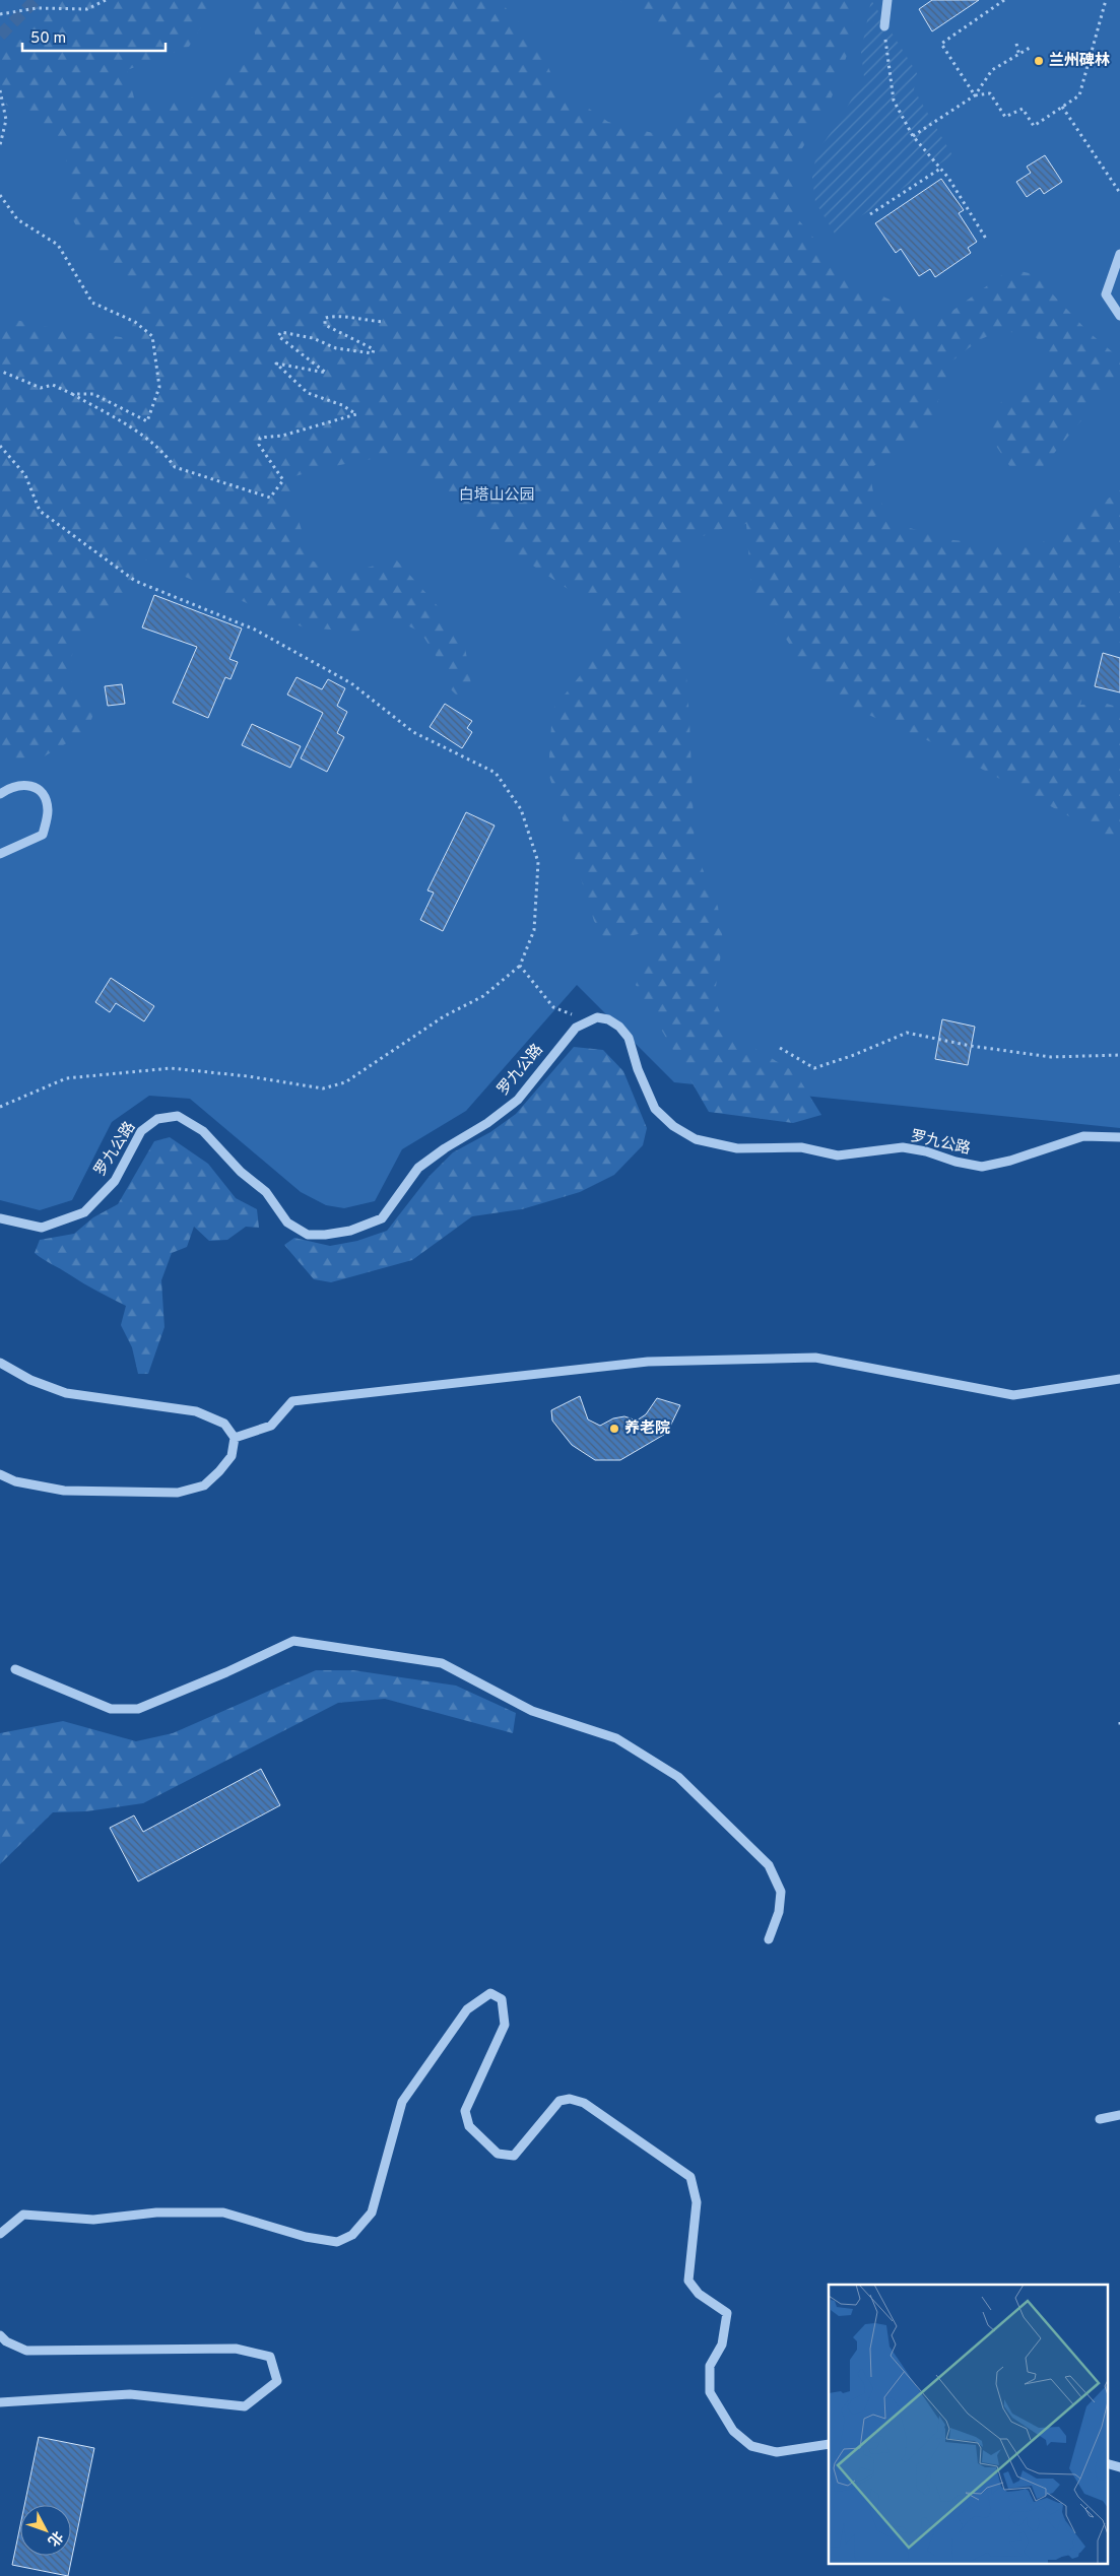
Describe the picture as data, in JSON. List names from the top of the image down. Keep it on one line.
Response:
{"streets":{"street":["罗九公路"]},"parks":["白塔山公园"],"places":["兰州碑林","养老院"],"scale_bar":"50 m","north":"bottom right"}
